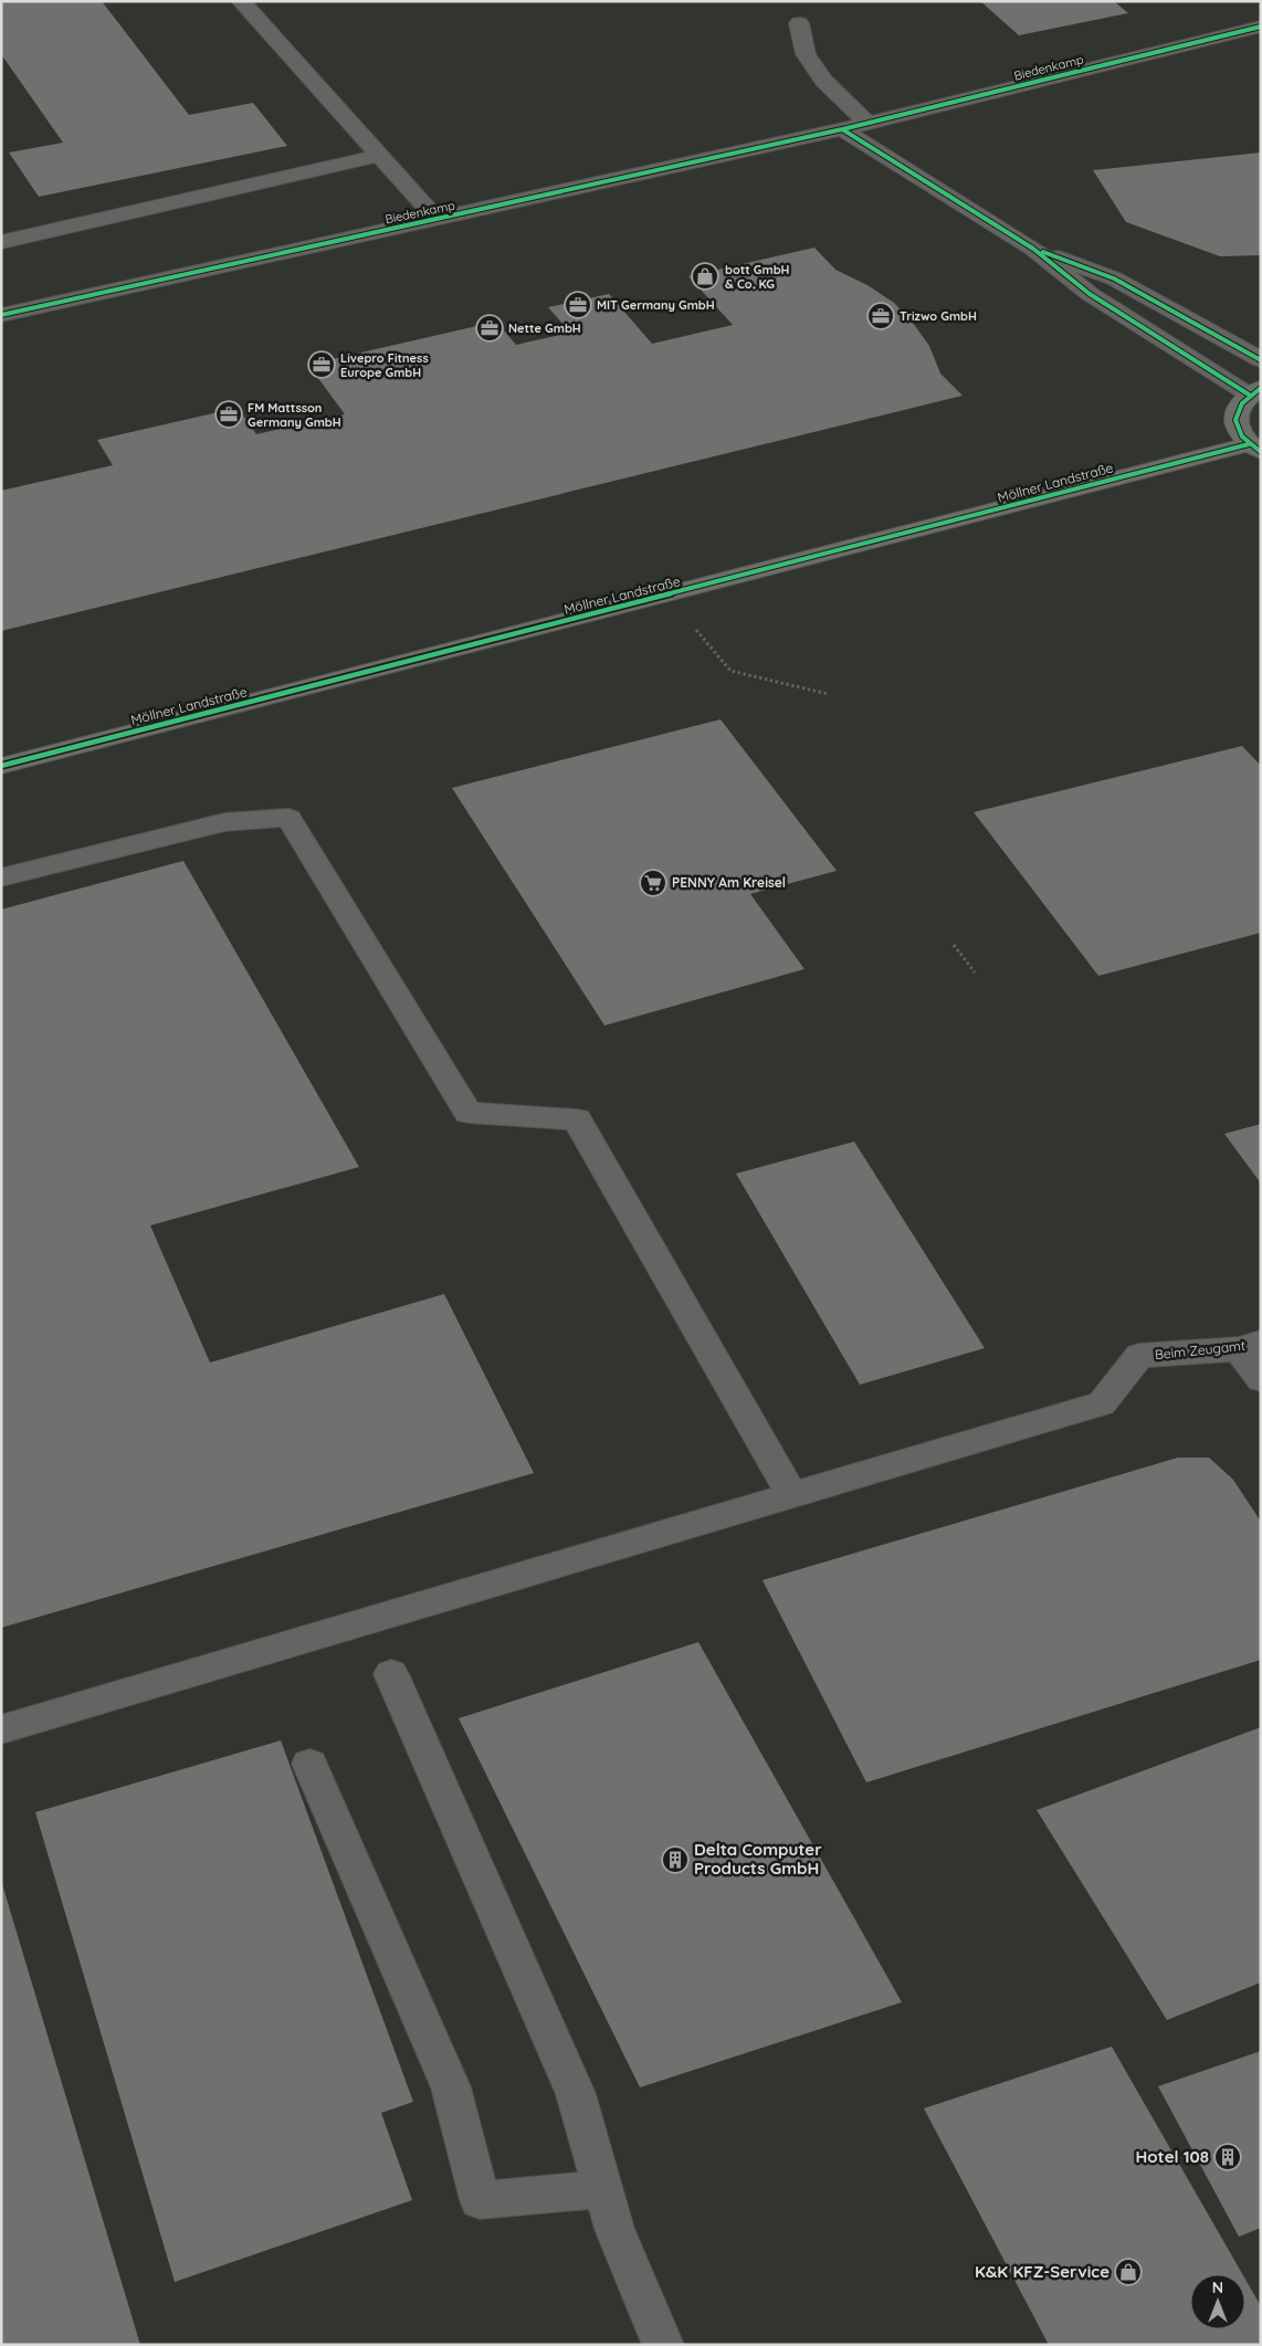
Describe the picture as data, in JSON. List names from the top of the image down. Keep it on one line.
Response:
{"streets":{"main road":["Möllner Landstraße"],"street":["Biedenkamp","Beim Zeugamt"]},"places":{"shop":["bott GmbH & Co. KG","K&K KFZ-Service"],"office":["MIT Germany GmbH","Trizwo GmbH","Nette GmbH","Livepro Fitness Europe GmbH","FM Mattsson Germany GmbH"],"supermarket":["PENNY Am Kreisel"],"building":["Delta Computer Products GmbH","Hotel 108"]},"north":"top"}
